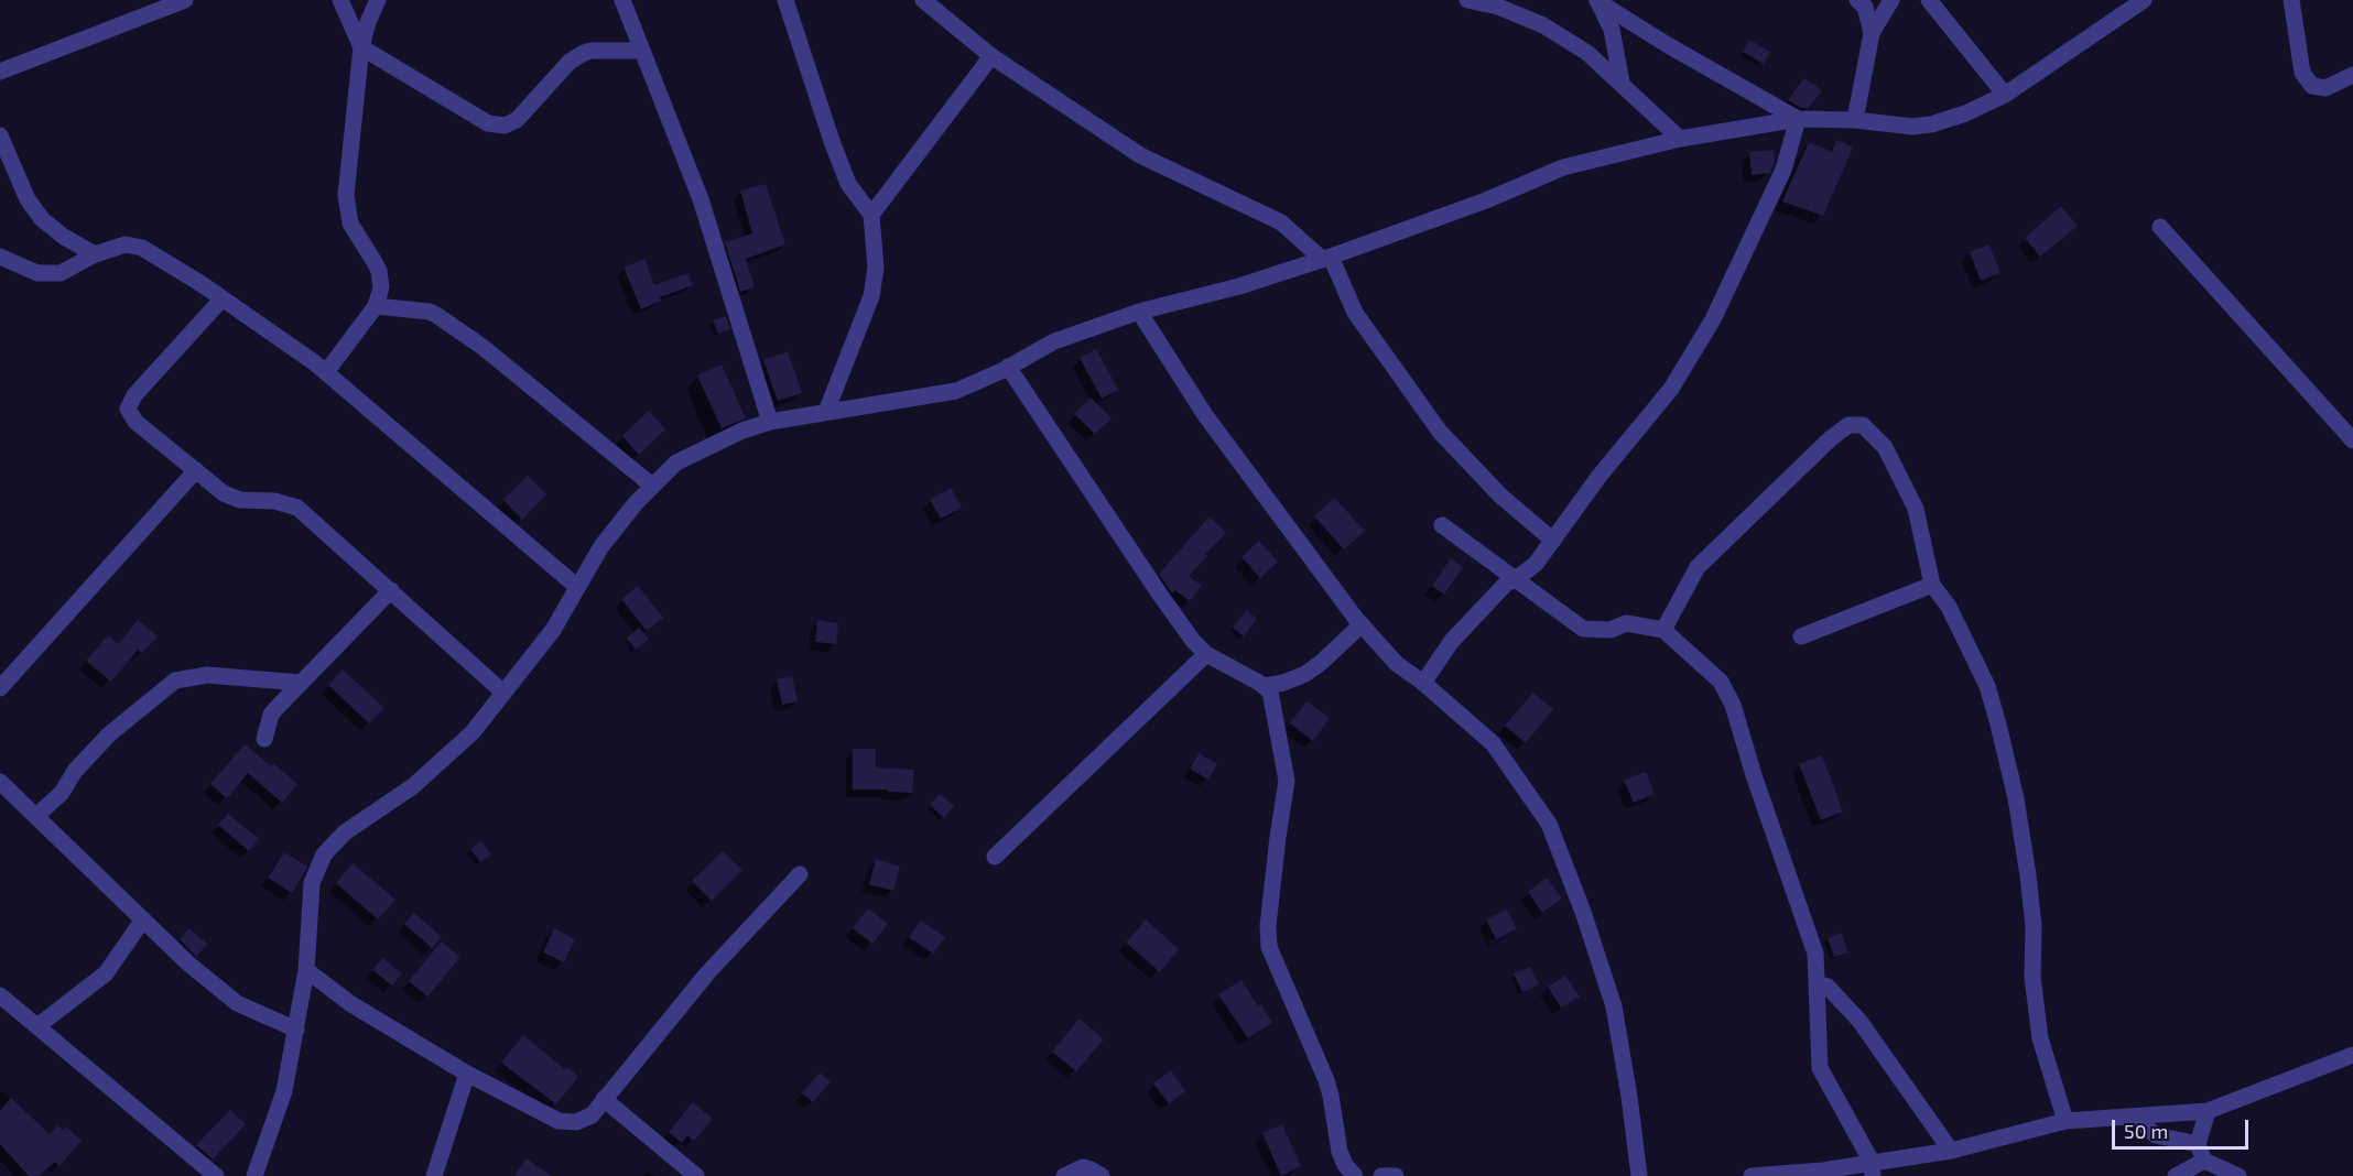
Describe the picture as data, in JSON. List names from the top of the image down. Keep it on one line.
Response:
{"scale_bar":"50 m"}
